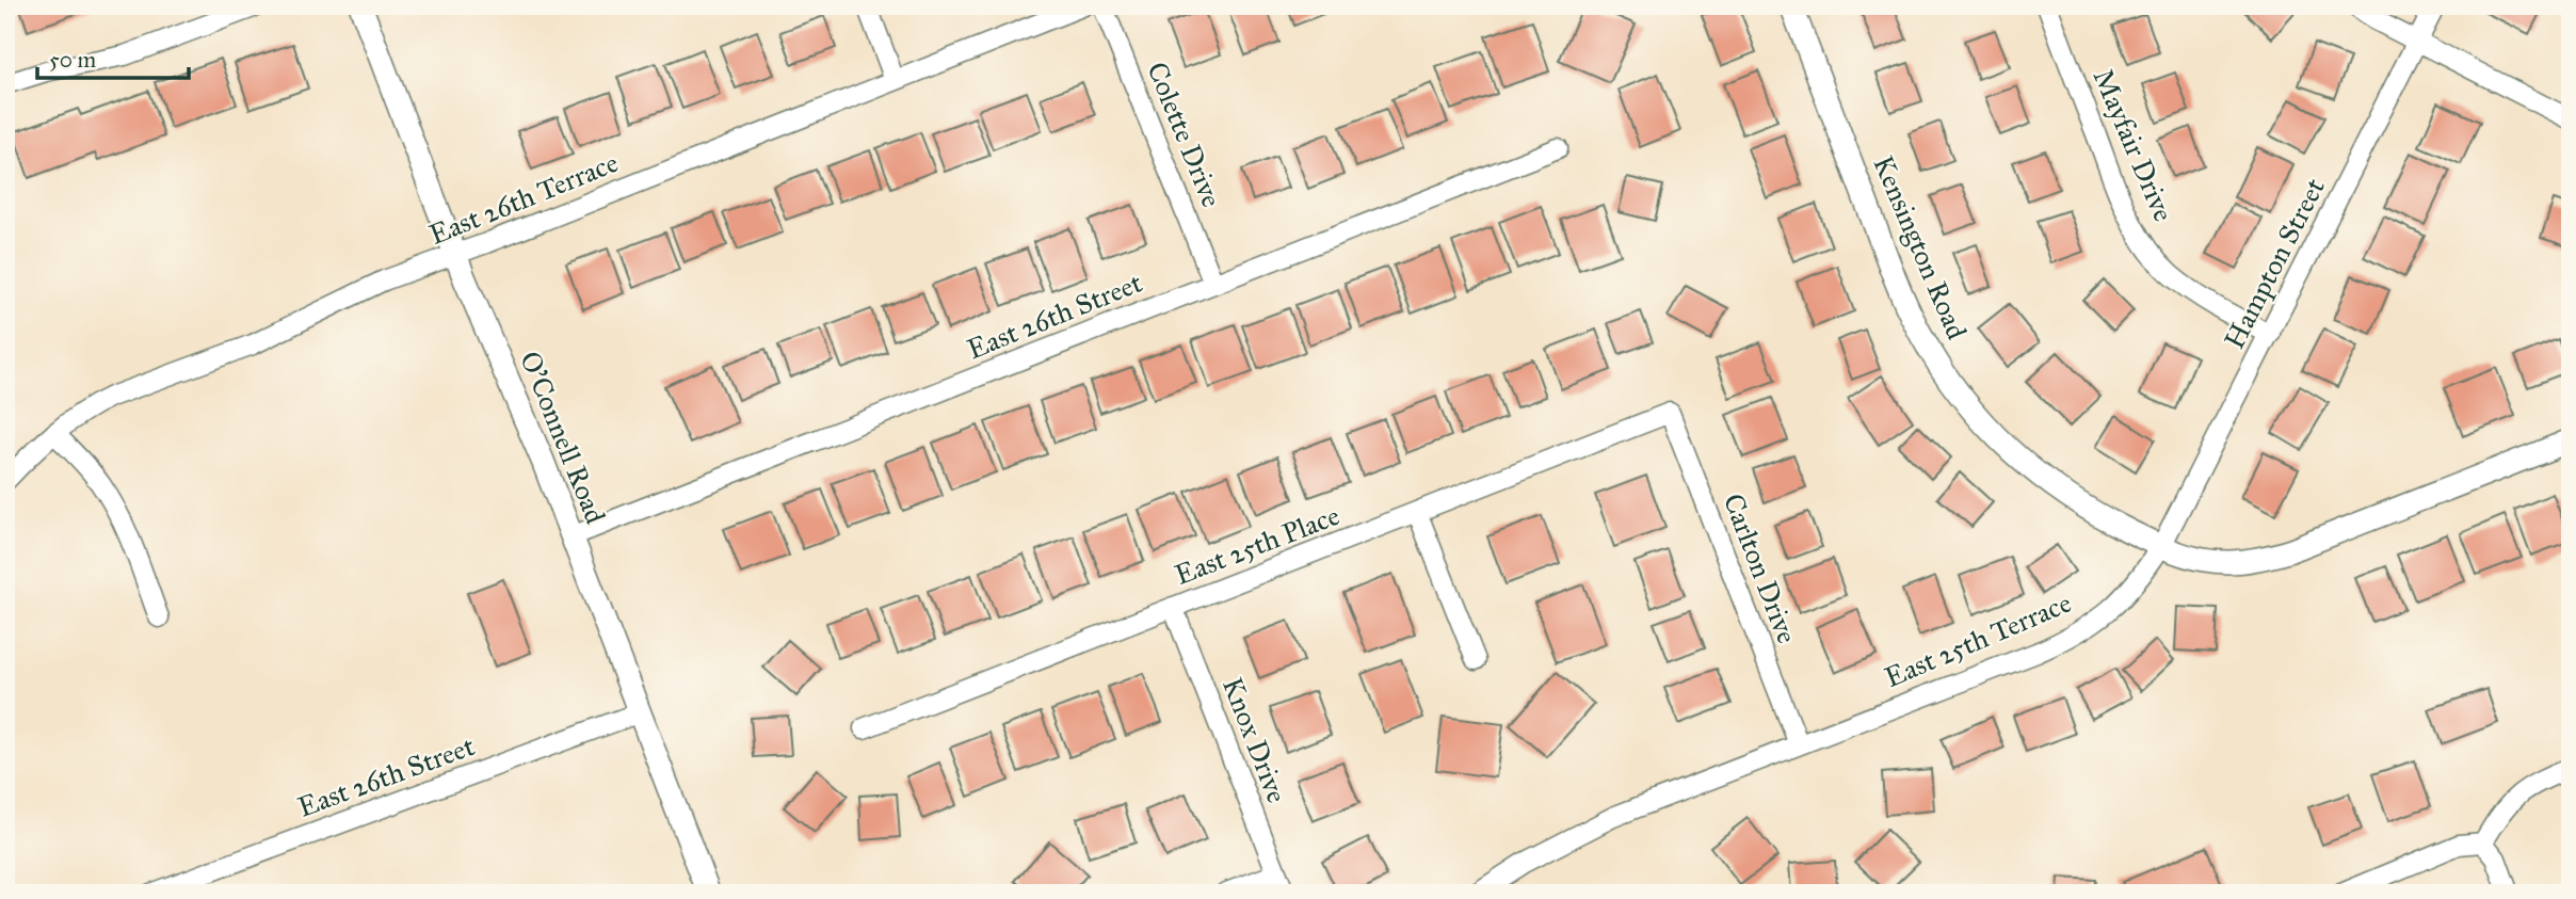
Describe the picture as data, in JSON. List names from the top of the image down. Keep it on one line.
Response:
{"streets":{"street":["Colette Drive","Mayfair Drive","East 26th Terrace","Kensington Road","Hampton Street","East 26th Street","O'Connell Road","East 25th Place","Carlton Drive","East 25th Terrace","Knox Drive"]},"crossings":[["Colette Drive","East 26th Street"],["Mayfair Drive","Hampton Street"],["East 26th Terrace","O'Connell Road"],["Kensington Road","Hampton Street"],["Kensington Road","East 25th Terrace"],["Hampton Street","East 25th Terrace"],["East 26th Street","O'Connell Road"],["East 25th Place","Carlton Drive"],["East 25th Place","Knox Drive"],["Carlton Drive","East 25th Terrace"]],"scale_bar":"50 m"}
